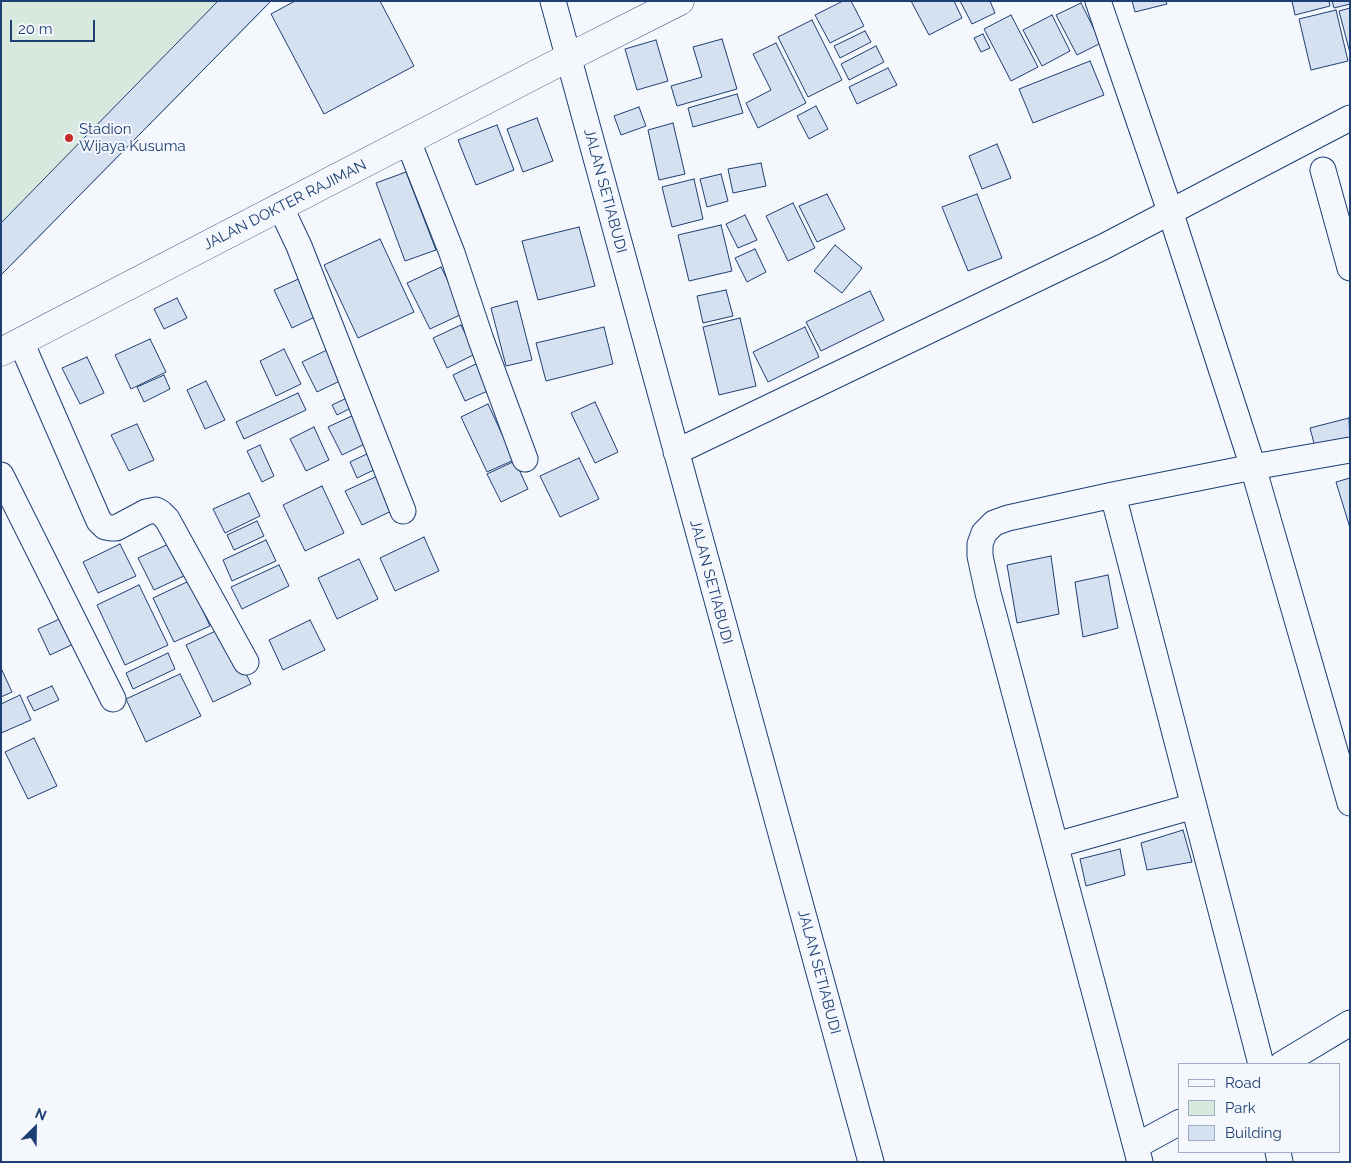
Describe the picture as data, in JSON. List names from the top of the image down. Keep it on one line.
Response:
{"streets":{"street":["JALAN SETIABUDI","JALAN DOKTER RAJIMAN"]},"crossings":[["JALAN SETIABUDI","JALAN DOKTER RAJIMAN"]],"places":["Stadion Wijaya Kusuma"],"legend":["Road","Park","Building"],"scale_bar":"20 m","north":"top right"}
